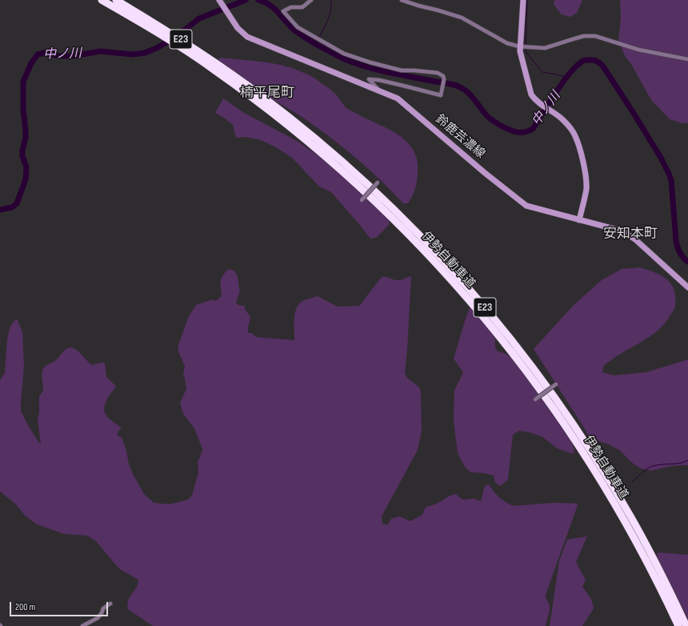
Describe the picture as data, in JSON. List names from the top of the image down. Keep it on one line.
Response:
{"streets":{"highway":["E23","伊勢自動車道"],"main road":["鈴鹿芸濃線"]},"districts":["楠平尾町","安知本町"],"water":["中ノ川"],"scale_bar":"200 m"}
